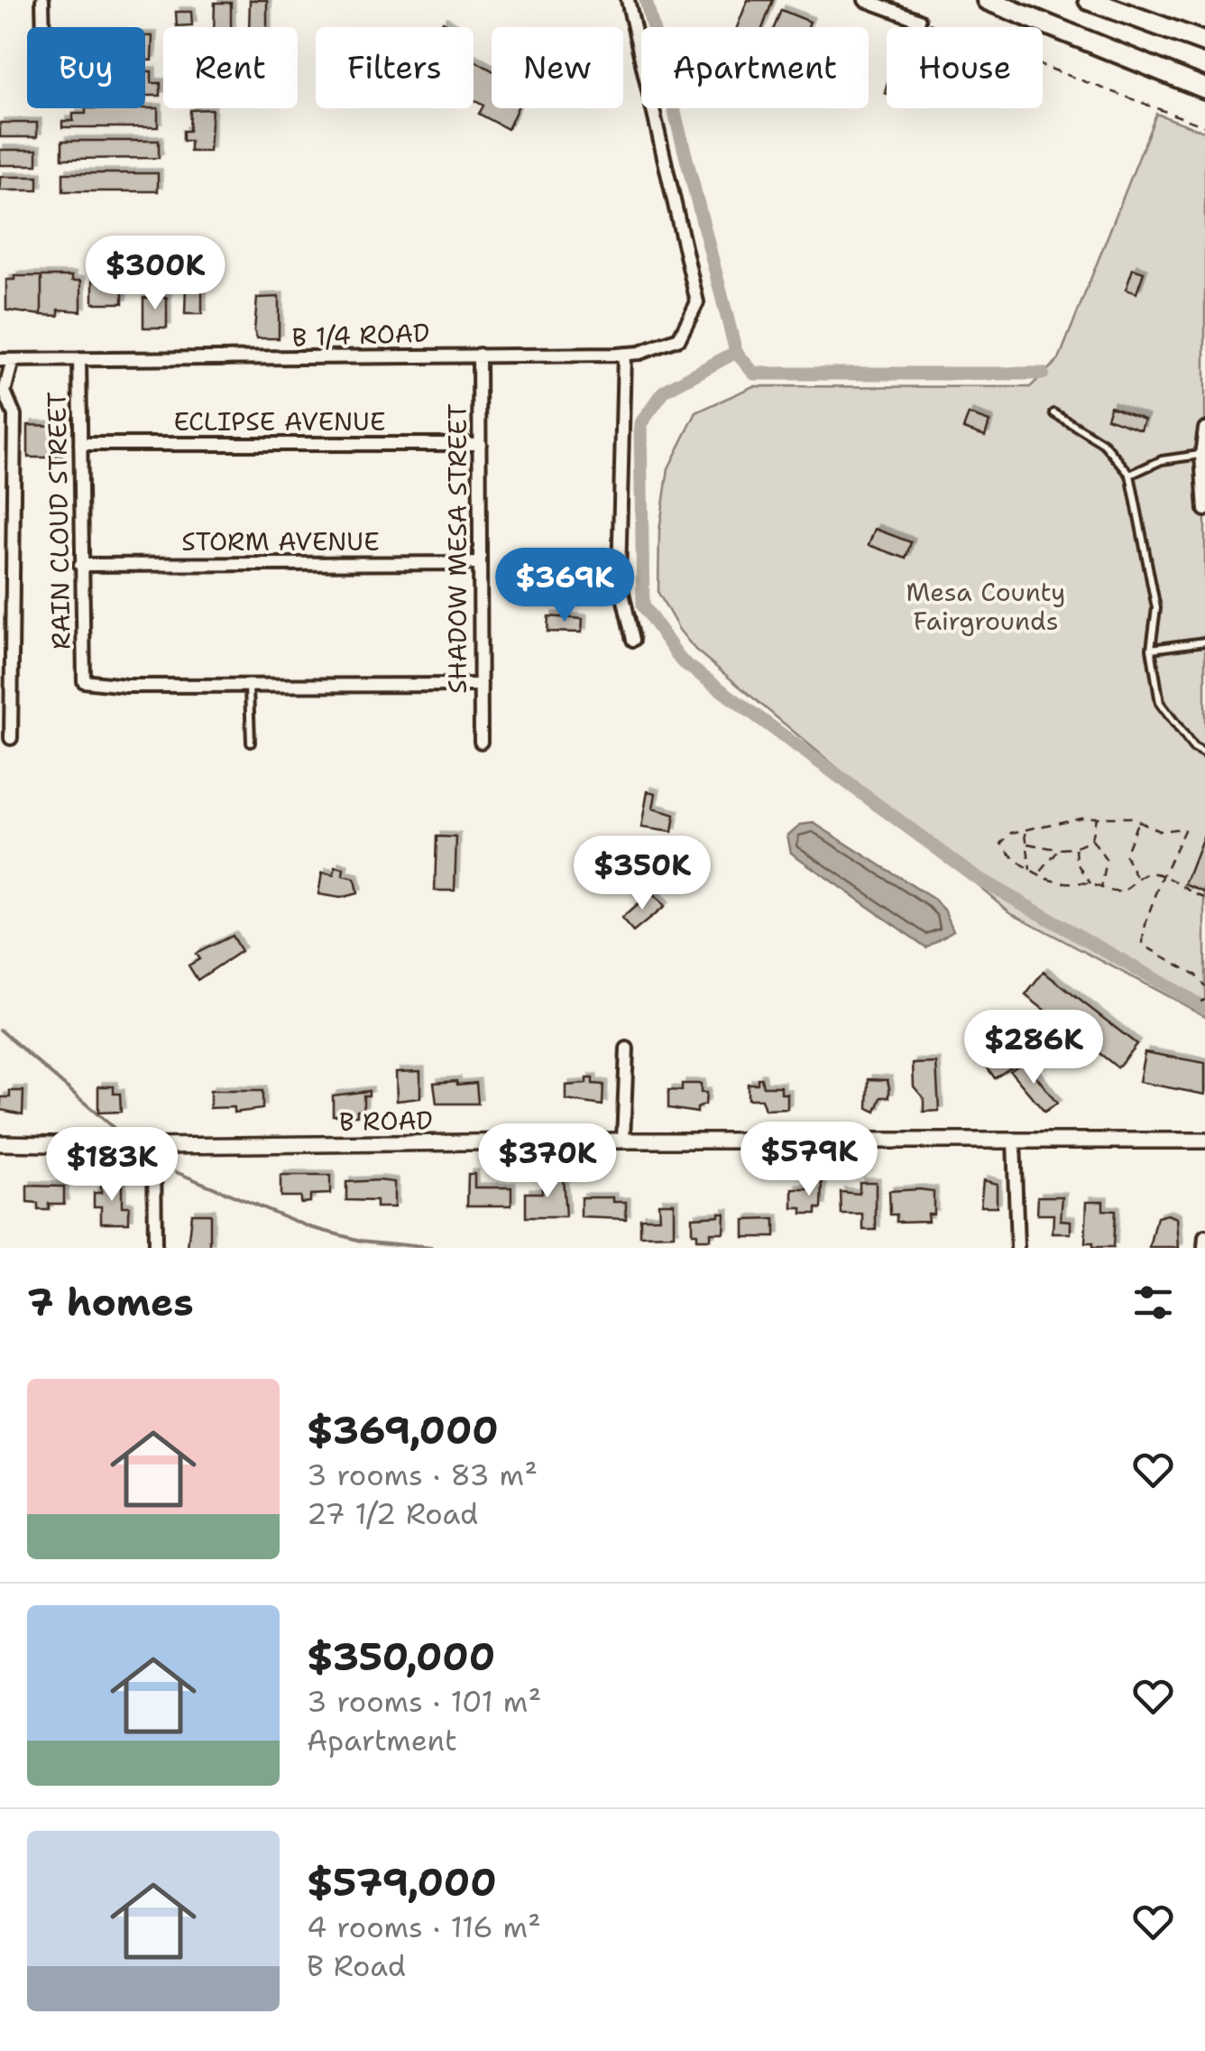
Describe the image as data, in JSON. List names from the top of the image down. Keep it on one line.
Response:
{"streets":{"street":["B 1/4 ROAD","ECLIPSE AVENUE","RAIN CLOUD STREET","STORM AVENUE","SHADOW MESA STREET","B ROAD"]},"crossings":[["B 1/4 ROAD","RAIN CLOUD STREET"],["B 1/4 ROAD","SHADOW MESA STREET"],["ECLIPSE AVENUE","RAIN CLOUD STREET"],["ECLIPSE AVENUE","SHADOW MESA STREET"],["RAIN CLOUD STREET","STORM AVENUE"],["STORM AVENUE","SHADOW MESA STREET"]],"parks":["Mesa County Fairgrounds"],"page":{"chip":["Buy","Rent","Filters","New","Apartment","House"],"price":["$300K","$369K","$350K","$286K","$579K","$370K","$183K"],"heading":"7 homes","list":[{"name":"$369,000","note":"3 rooms · 83 m² · 27 1/2 Road"},{"name":"$350,000","note":"3 rooms · 101 m² · Apartment"},{"name":"$579,000","note":"4 rooms · 116 m² · B Road"}]}}
